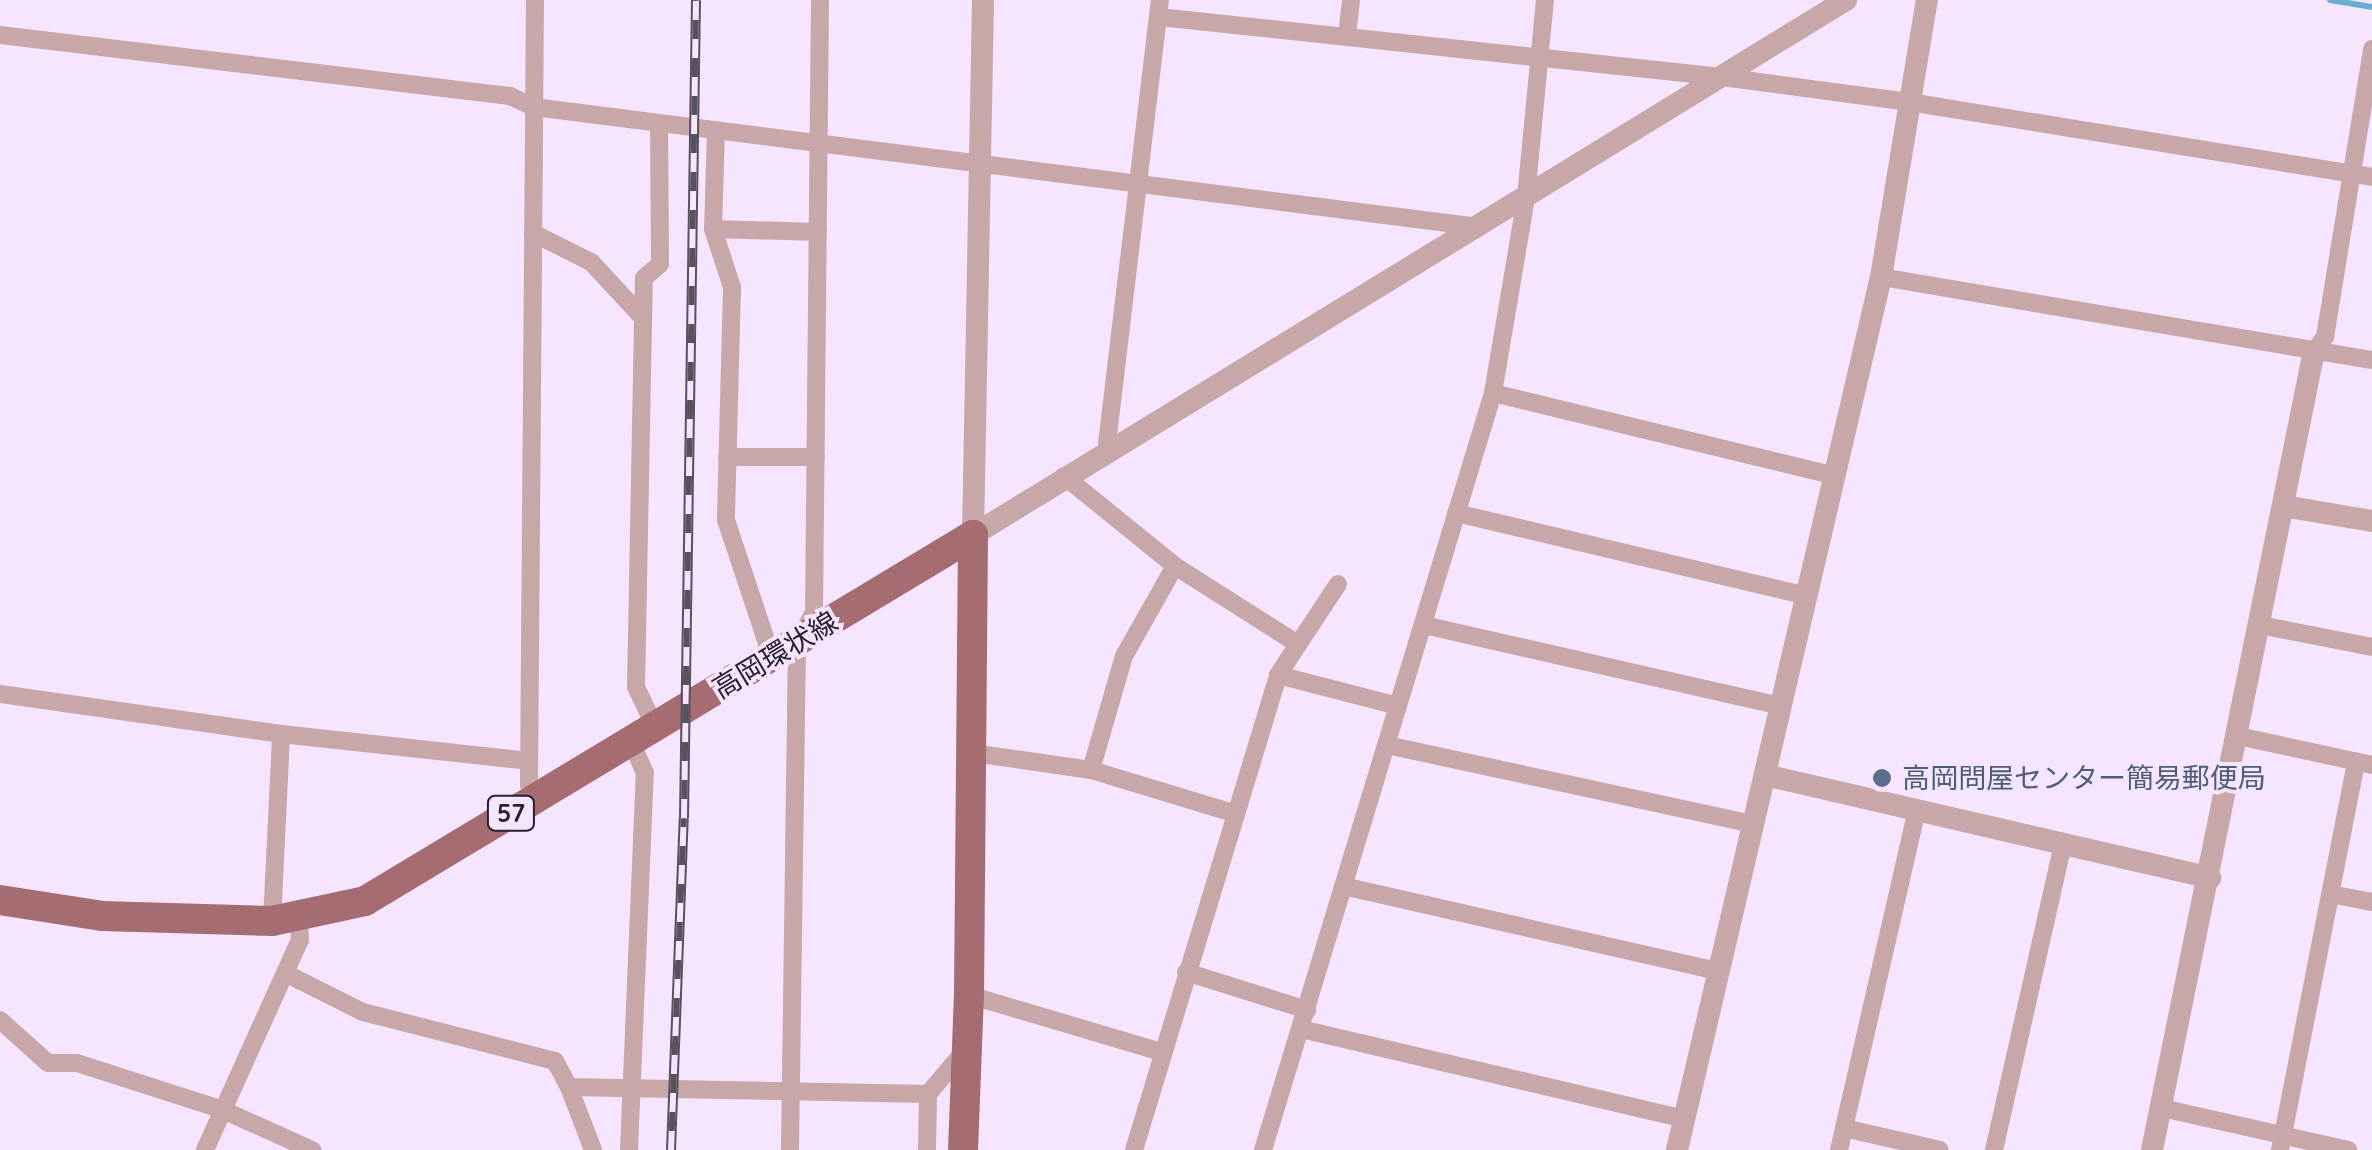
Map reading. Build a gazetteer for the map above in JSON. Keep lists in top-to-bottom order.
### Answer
{
  "streets": {
    "main road": ["高岡環状線", "57"]
  },
  "places": ["高岡問屋センター簡易郵便局"]
}
